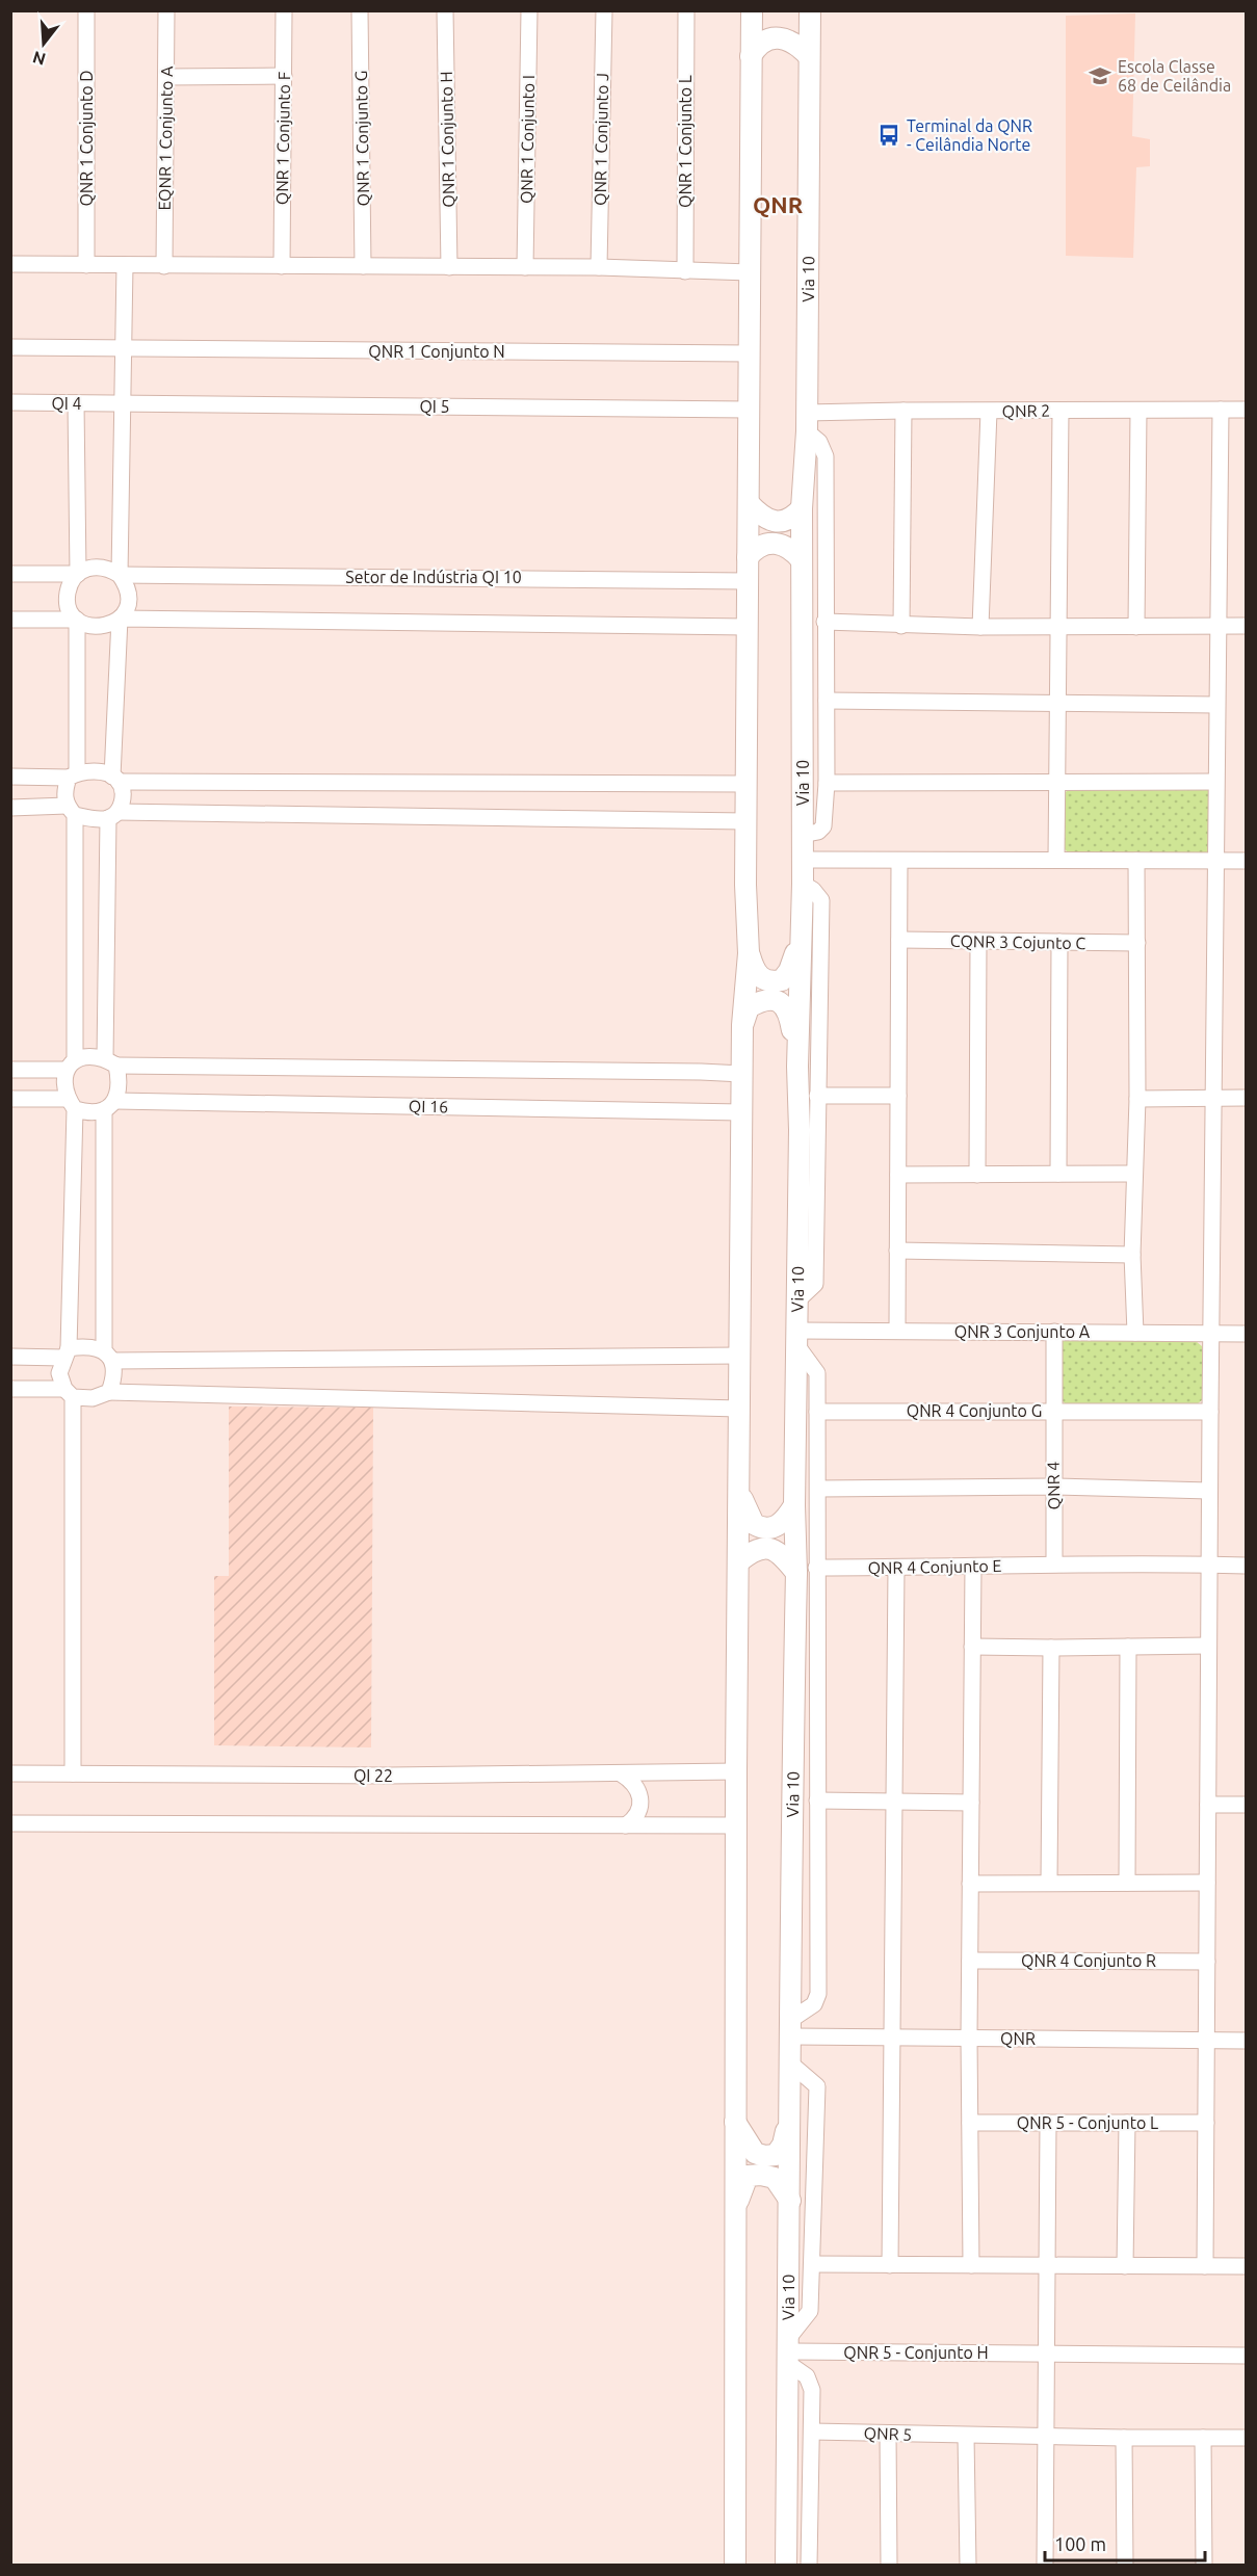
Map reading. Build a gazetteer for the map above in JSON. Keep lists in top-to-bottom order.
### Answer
{
  "streets": {
    "main road": ["Via 10"],
    "street": [
      "QNR 1 Conjunto D",
      "EQNR 1 Conjunto A",
      "QNR 1 Conjunto F",
      "QNR 1 Conjunto G",
      "QNR 1 Conjunto H",
      "QNR 1 Conjunto I",
      "QNR 1 Conjunto J",
      "QNR 1 Conjunto L",
      "QNR 1 Conjunto N",
      "QI 4",
      "QI 5",
      "QNR 2",
      "Setor de Indústria QI 10",
      "CQNR 3 Cojunto C",
      "QI 16",
      "QNR 3 Conjunto A",
      "QNR 4 Conjunto G",
      "QNR 4",
      "QNR 4 Conjunto E",
      "QI 22",
      "QNR 4 Conjunto R",
      "QNR",
      "QNR 5 - Conjunto L",
      "QNR 5 - Conjunto H",
      "QNR 5"
    ]
  },
  "crossings": [
    ["Via 10", "QNR 2"],
    ["Via 10", "QNR 3 Conjunto A"],
    ["Via 10", "QNR"],
    ["Via 10", "QNR 5 - Conjunto H"],
    ["QI 4", "QI 5"],
    ["QNR 3 Conjunto A", "QNR 4 Conjunto G"],
    ["QNR 4 Conjunto G", "QNR 4"],
    ["QNR 4", "QNR 4 Conjunto E"]
  ],
  "districts": ["QNR"],
  "places": {
    "school or university": ["Escola Classe 68 de Ceilândia"],
    "bus stop": ["Terminal da QNR - Ceilândia Norte"]
  },
  "scale_bar": "100 m",
  "north": "bottom"
}
